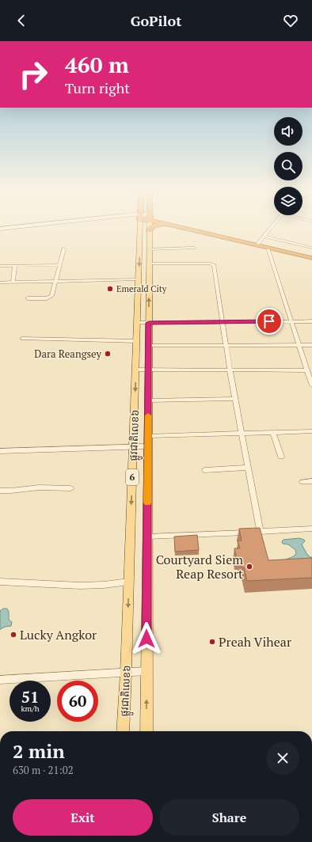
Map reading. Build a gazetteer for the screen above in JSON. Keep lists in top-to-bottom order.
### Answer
{
  "streets": {
    "main road": ["ផ្លូវជាតិលេខ៦", "6"]
  },
  "places": [
    "Emerald City",
    "Dara Reangsey",
    "Courtyard Siem Reap Resort",
    "Lucky Angkor",
    "Preah Vihear"
  ],
  "page": {
    "header": "GoPilot",
    "turn": ["460 m", "Turn right"],
    "speed": "51 km/h",
    "limit": "60",
    "heading": ["2 min", "630 m · 21:02"],
    "buttons": ["Exit", "Share"]
  }
}
